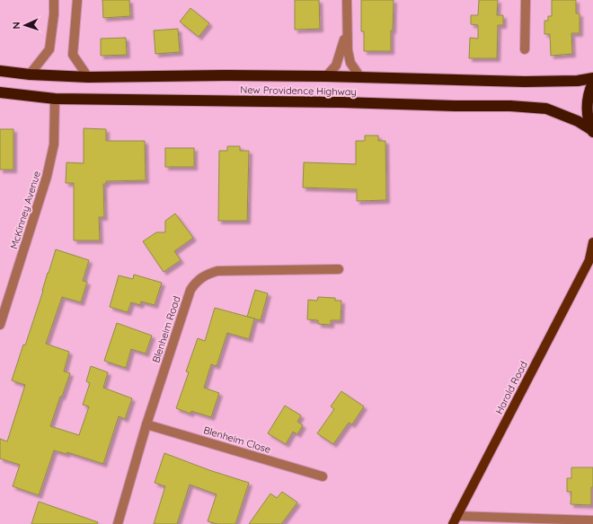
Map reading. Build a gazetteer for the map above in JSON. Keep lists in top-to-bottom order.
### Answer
{
  "streets": {
    "highway": ["New Providence Highway"],
    "main road": ["Harold Road"],
    "street": ["McKinney Avenue", "Blenheim Road", "Blenheim Close"]
  },
  "crossings": [
    ["New Providence Highway", "McKinney Avenue"],
    ["Blenheim Road", "Blenheim Close"]
  ],
  "north": "left"
}
